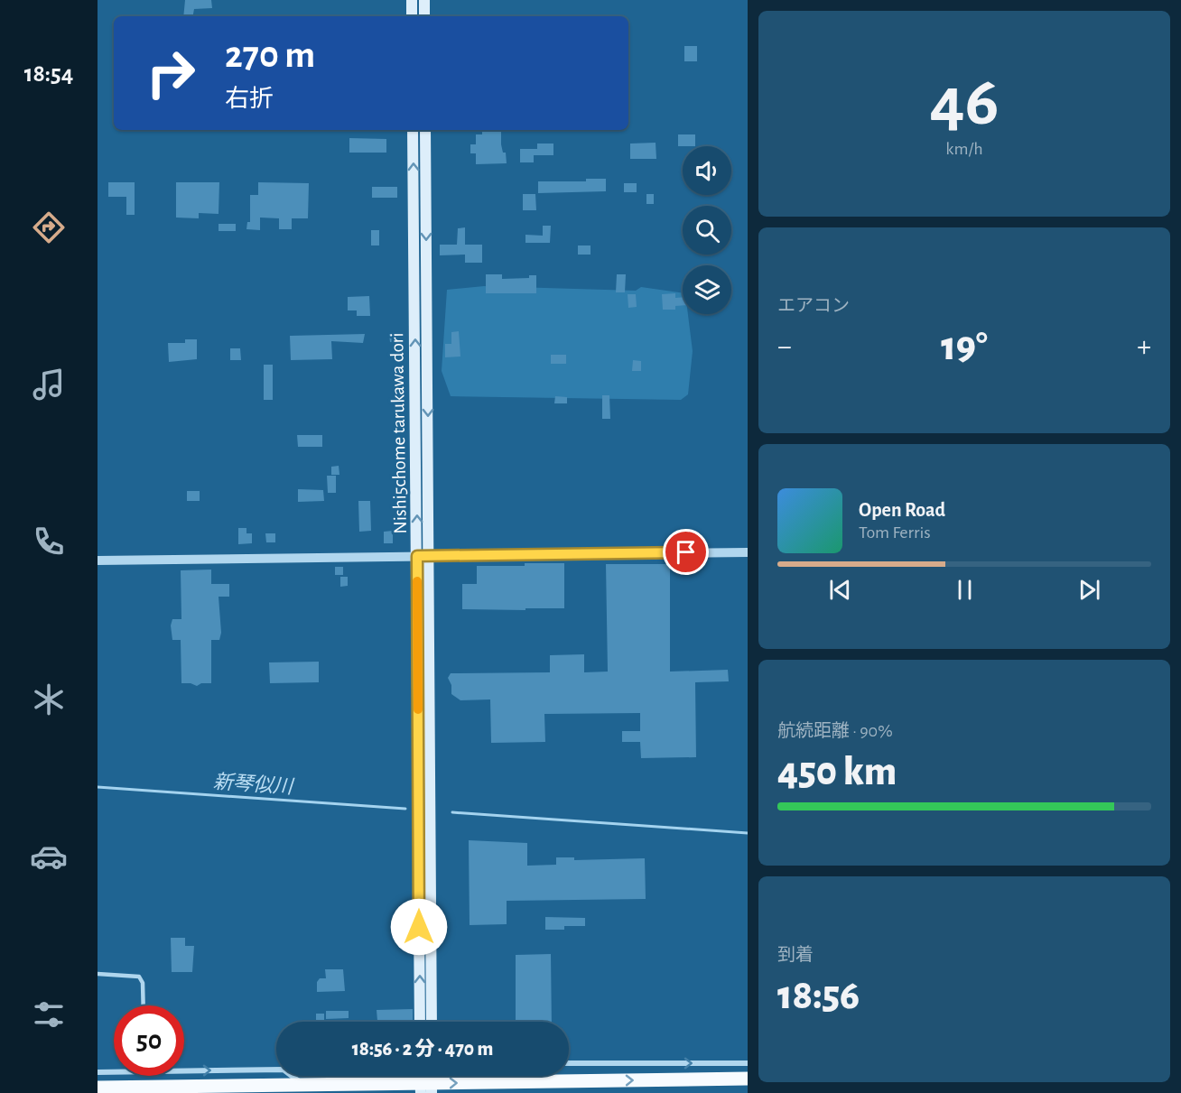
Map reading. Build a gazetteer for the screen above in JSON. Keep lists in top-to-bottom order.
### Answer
{
  "streets": {
    "main road": ["Nishi5chome tarukawa dori"]
  },
  "water": ["新琴似川"],
  "page": {
    "tabs": "18:54",
    "tile": [
      ["46", "km/h"],
      "エアコン",
      ["航続距離 · 90%", "450 km"],
      ["到着", "18:56"]
    ],
    "turn": ["270 m", "右折"],
    "heat": ["−", "19°", "+"],
    "song": ["Open Road", "Tom Ferris"],
    "limit": "50",
    "trip": "18:56 · 2 分 · 470 m"
  }
}
